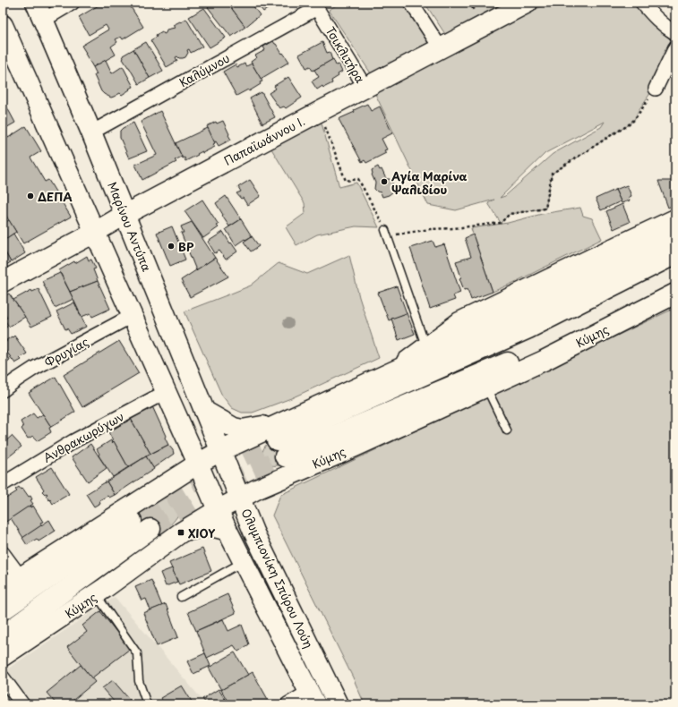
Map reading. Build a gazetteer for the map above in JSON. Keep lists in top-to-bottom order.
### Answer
{
  "streets": {
    "main road": [
      "Παπαϊωάννου Ι.",
      "Μαρίνου Αντύπα",
      "Κύμης",
      "Ολυμπιονίκη Σπύρου Λούη"
    ],
    "street": [
      "Τσικλιτήρα",
      "Καλύμνου",
      "Φρυγίας",
      "Ανθρακωρύχων"
    ]
  },
  "crossings": [
    ["Τσικλιτήρα", "Καλύμνου"],
    ["Τσικλιτήρα", "Παπαϊωάννου Ι."],
    ["Καλύμνου", "Μαρίνου Αντύπα"],
    ["Παπαϊωάννου Ι.", "Μαρίνου Αντύπα"],
    ["Μαρίνου Αντύπα", "Κύμης"],
    ["Μαρίνου Αντύπα", "Ολυμπιονίκη Σπύρου Λούη"],
    ["Κύμης", "Ολυμπιονίκη Σπύρου Λούη"]
  ],
  "places": {
    "other": ["Αγία Μαρίνα Ψαλιδίου", "ΔΕΠΑ", "BP"],
    "transit": ["ΧΙΟΥ"]
  }
}
